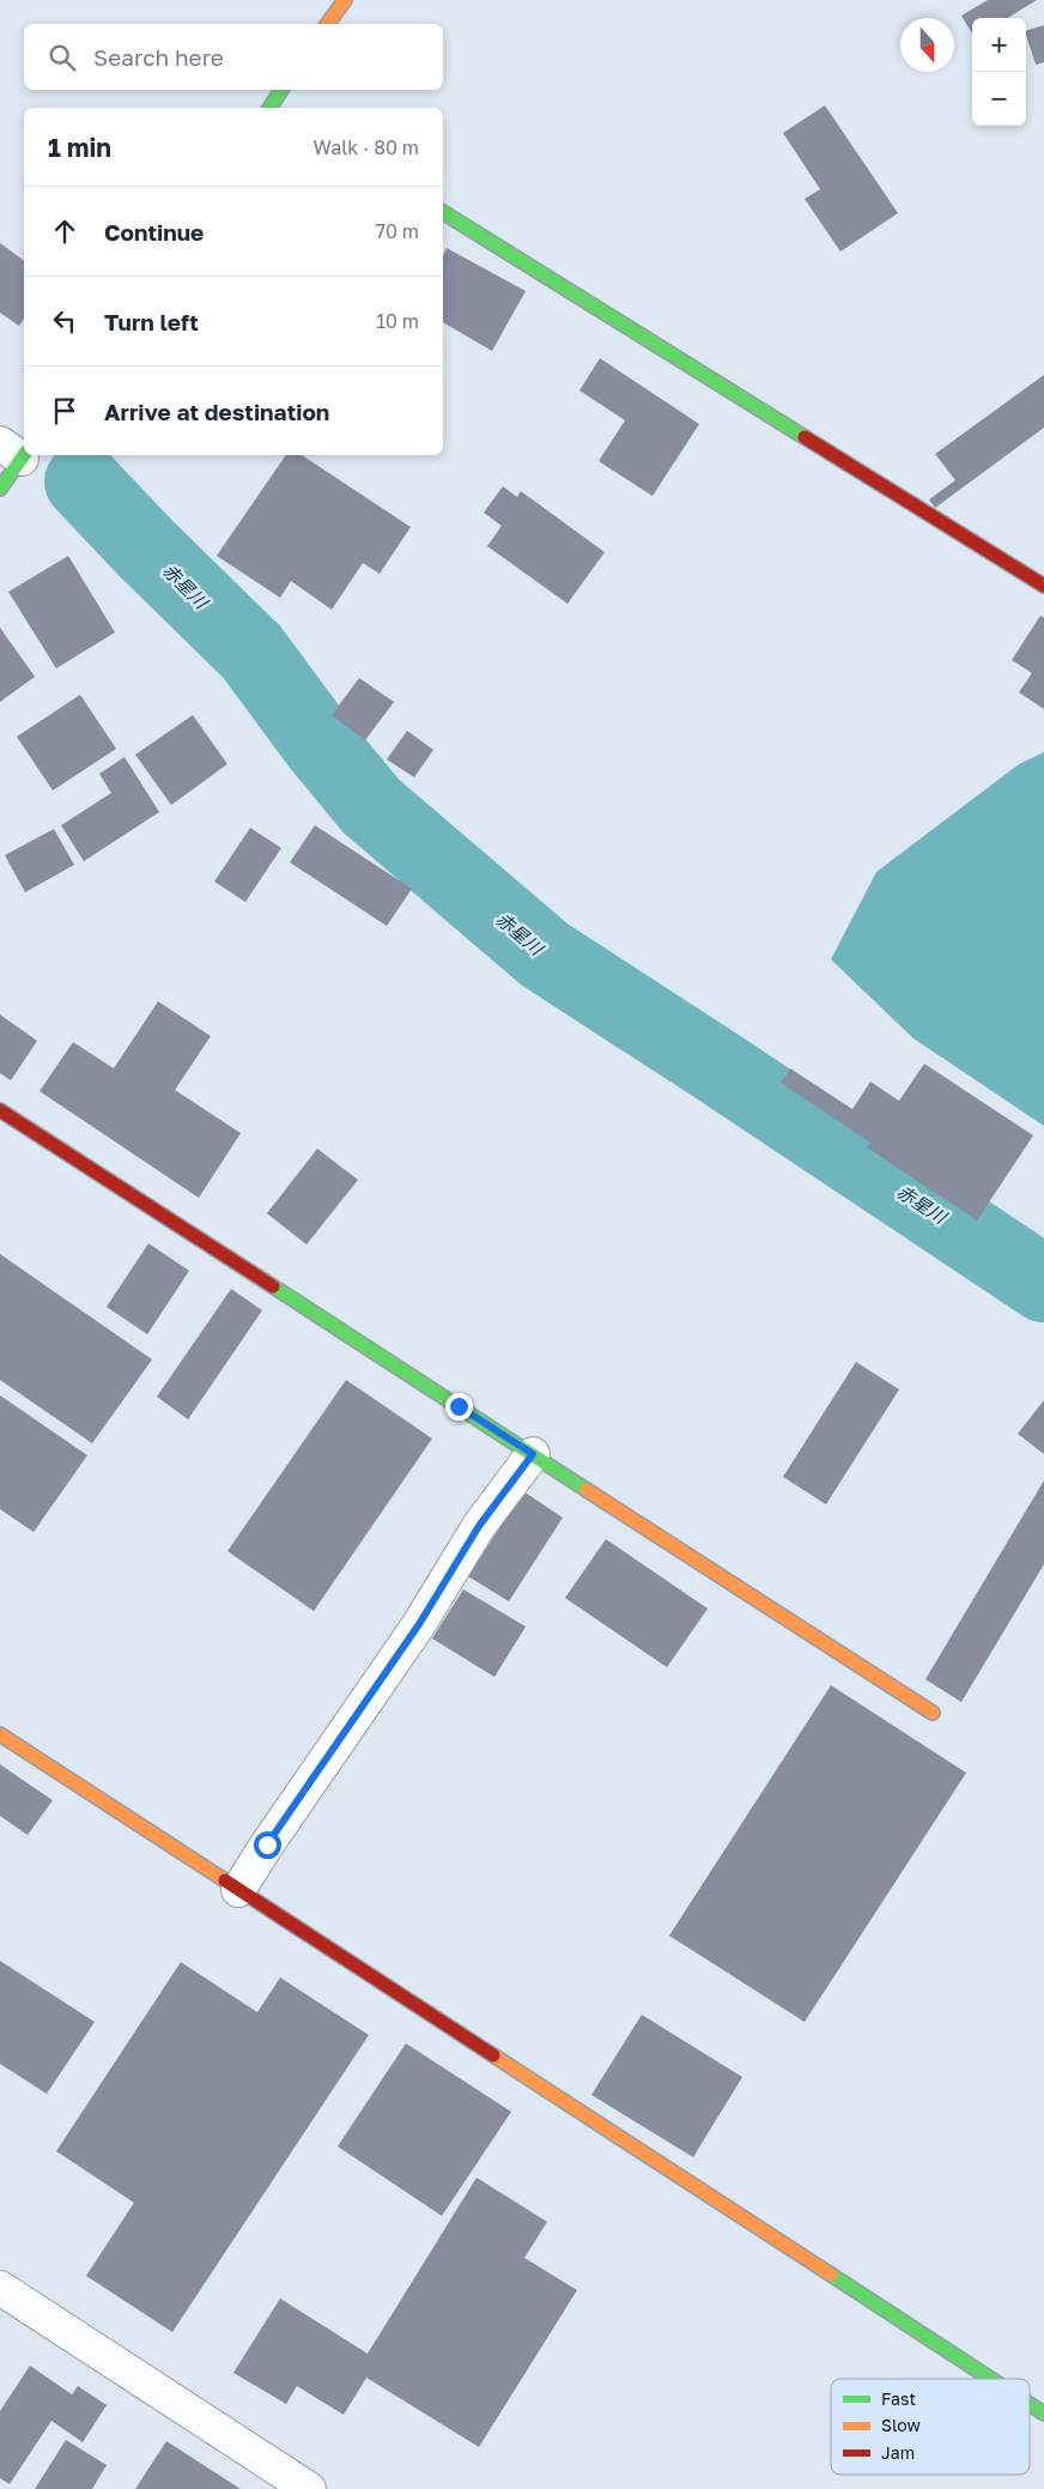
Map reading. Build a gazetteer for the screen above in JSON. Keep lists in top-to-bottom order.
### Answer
{
  "water": ["赤星川"],
  "legend": ["Fast", "Slow", "Jam"],
  "north": "bottom",
  "page": {
    "map_buttons": ["+", "−"],
    "search": "Search here",
    "heading": ["1 min", "Walk · 80 m"],
    "list": [
      ["Continue", "70 m"],
      ["Turn left", "10 m"],
      "Arrive at destination"
    ]
  }
}
